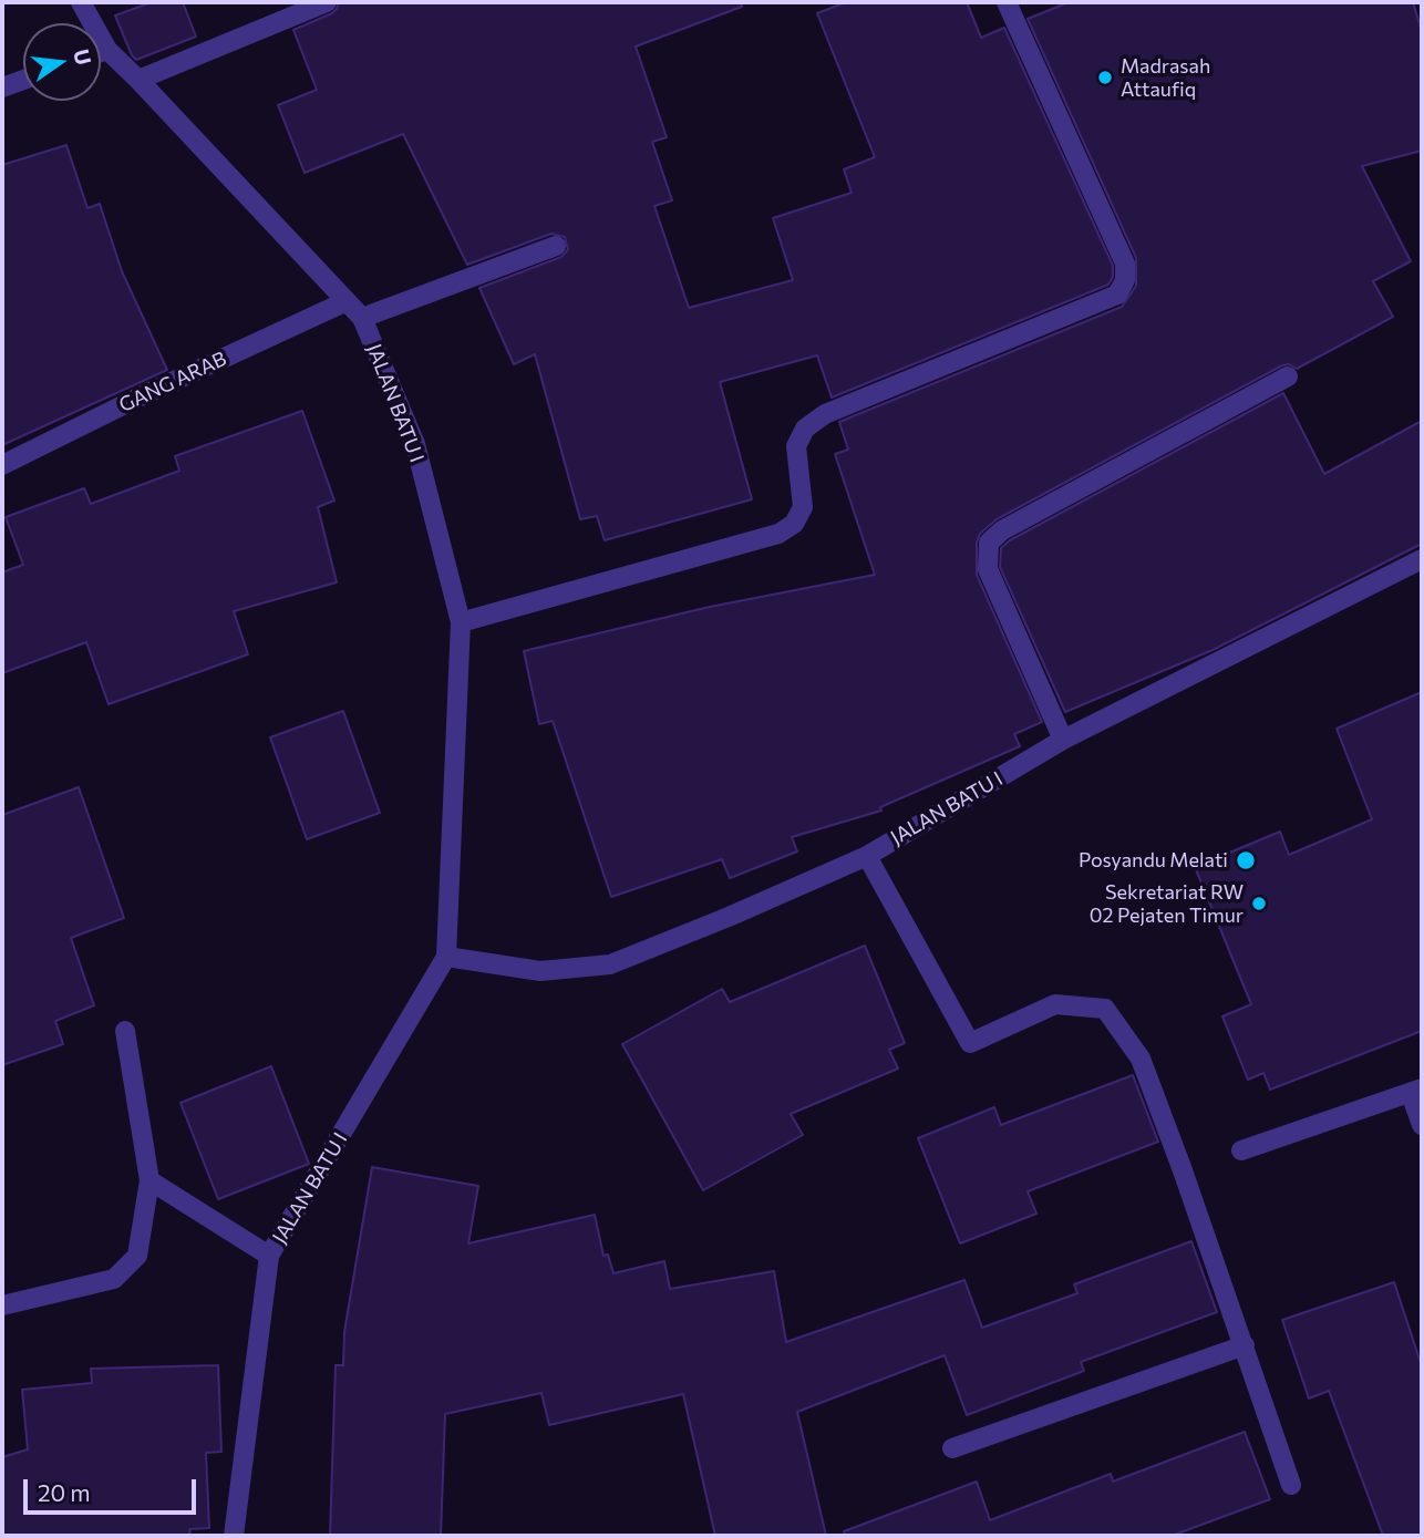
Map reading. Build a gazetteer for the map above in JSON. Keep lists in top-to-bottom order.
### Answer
{
  "streets": {
    "street": ["GANG ARAB", "JALAN BATU I"]
  },
  "crossings": [
    ["GANG ARAB", "JALAN BATU I"]
  ],
  "places": ["Madrasah Attaufiq", "Posyandu Melati", "Sekretariat RW 02 Pejaten Timur"],
  "scale_bar": "20 m",
  "north": "right"
}
